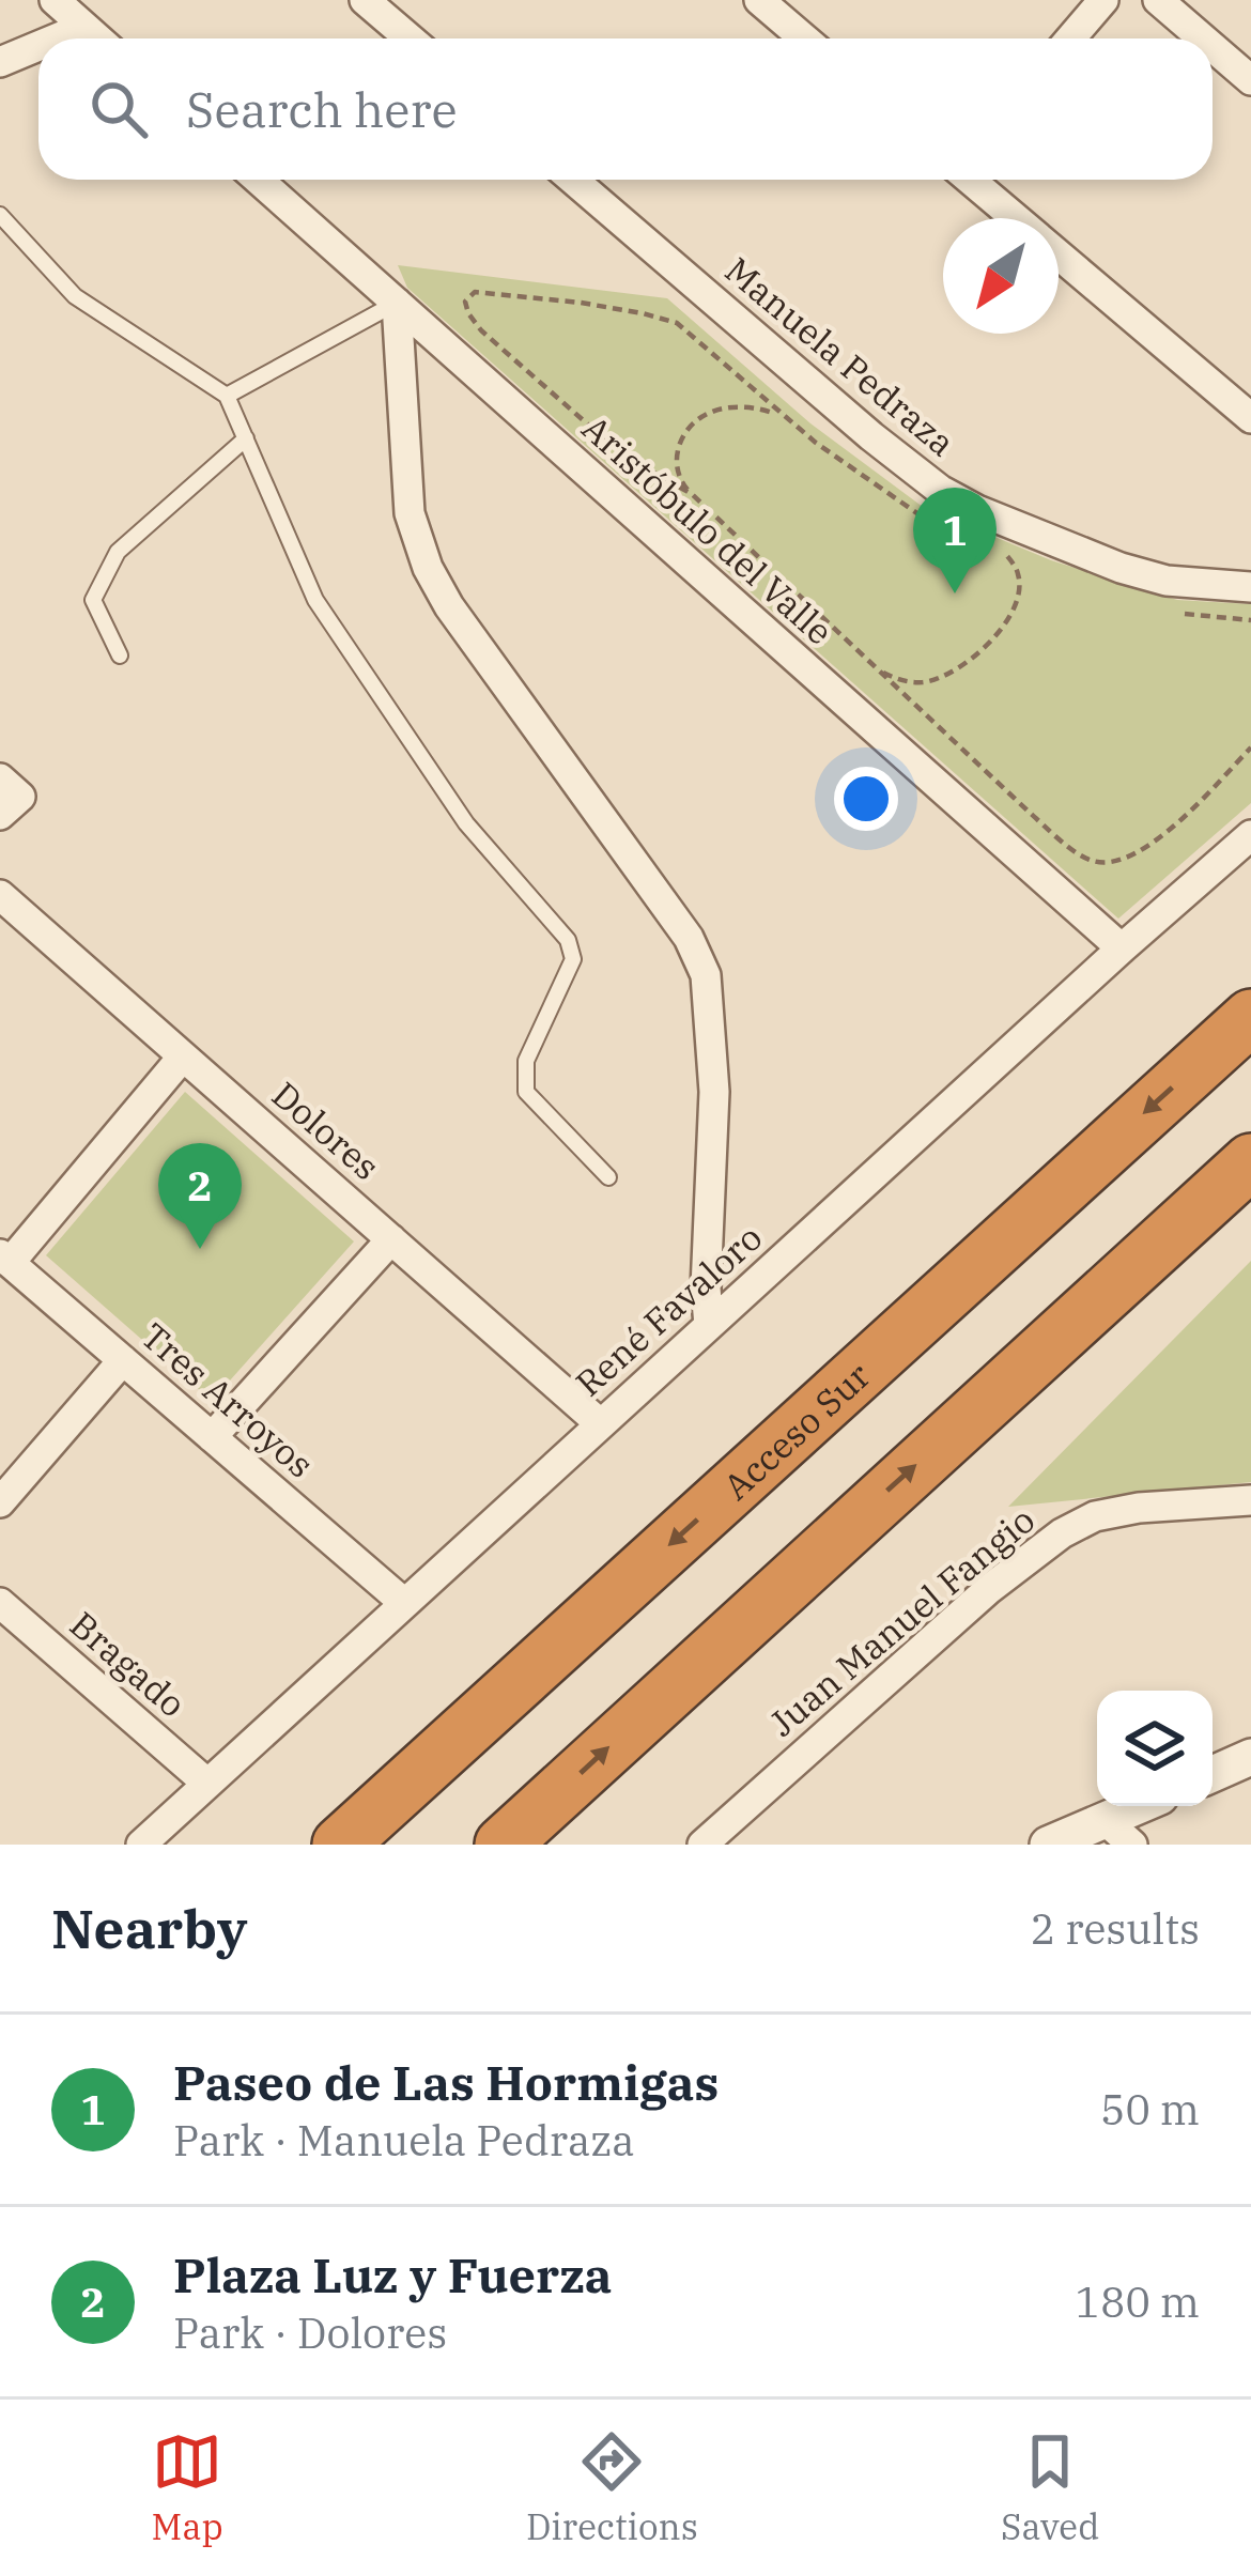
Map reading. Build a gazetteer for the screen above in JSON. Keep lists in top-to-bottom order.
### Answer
{
  "streets": {
    "highway": ["Acceso Sur"],
    "street": [
      "Manuela Pedraza",
      "Aristóbulo del Valle",
      "Dolores",
      "René Favaloro",
      "Tres Arroyos",
      "Juan Manuel Fangio",
      "Bragado"
    ]
  },
  "crossings": [
    ["Aristóbulo del Valle", "René Favaloro"],
    ["Dolores", "René Favaloro"],
    ["René Favaloro", "Tres Arroyos"],
    ["René Favaloro", "Bragado"]
  ],
  "north": "bottom left",
  "page": {
    "search": "Search here",
    "pins": ["1", "2"],
    "heading": ["Nearby", "2 results"],
    "list": [
      {
        "mark": "1",
        "name": "Paseo de Las Hormigas",
        "note": "Park · Manuela Pedraza",
        "value": "50 m"
      },
      {
        "mark": "2",
        "name": "Plaza Luz y Fuerza",
        "note": "Park · Dolores",
        "value": "180 m"
      }
    ],
    "nav": ["Map", "Directions", "Saved"]
  }
}
